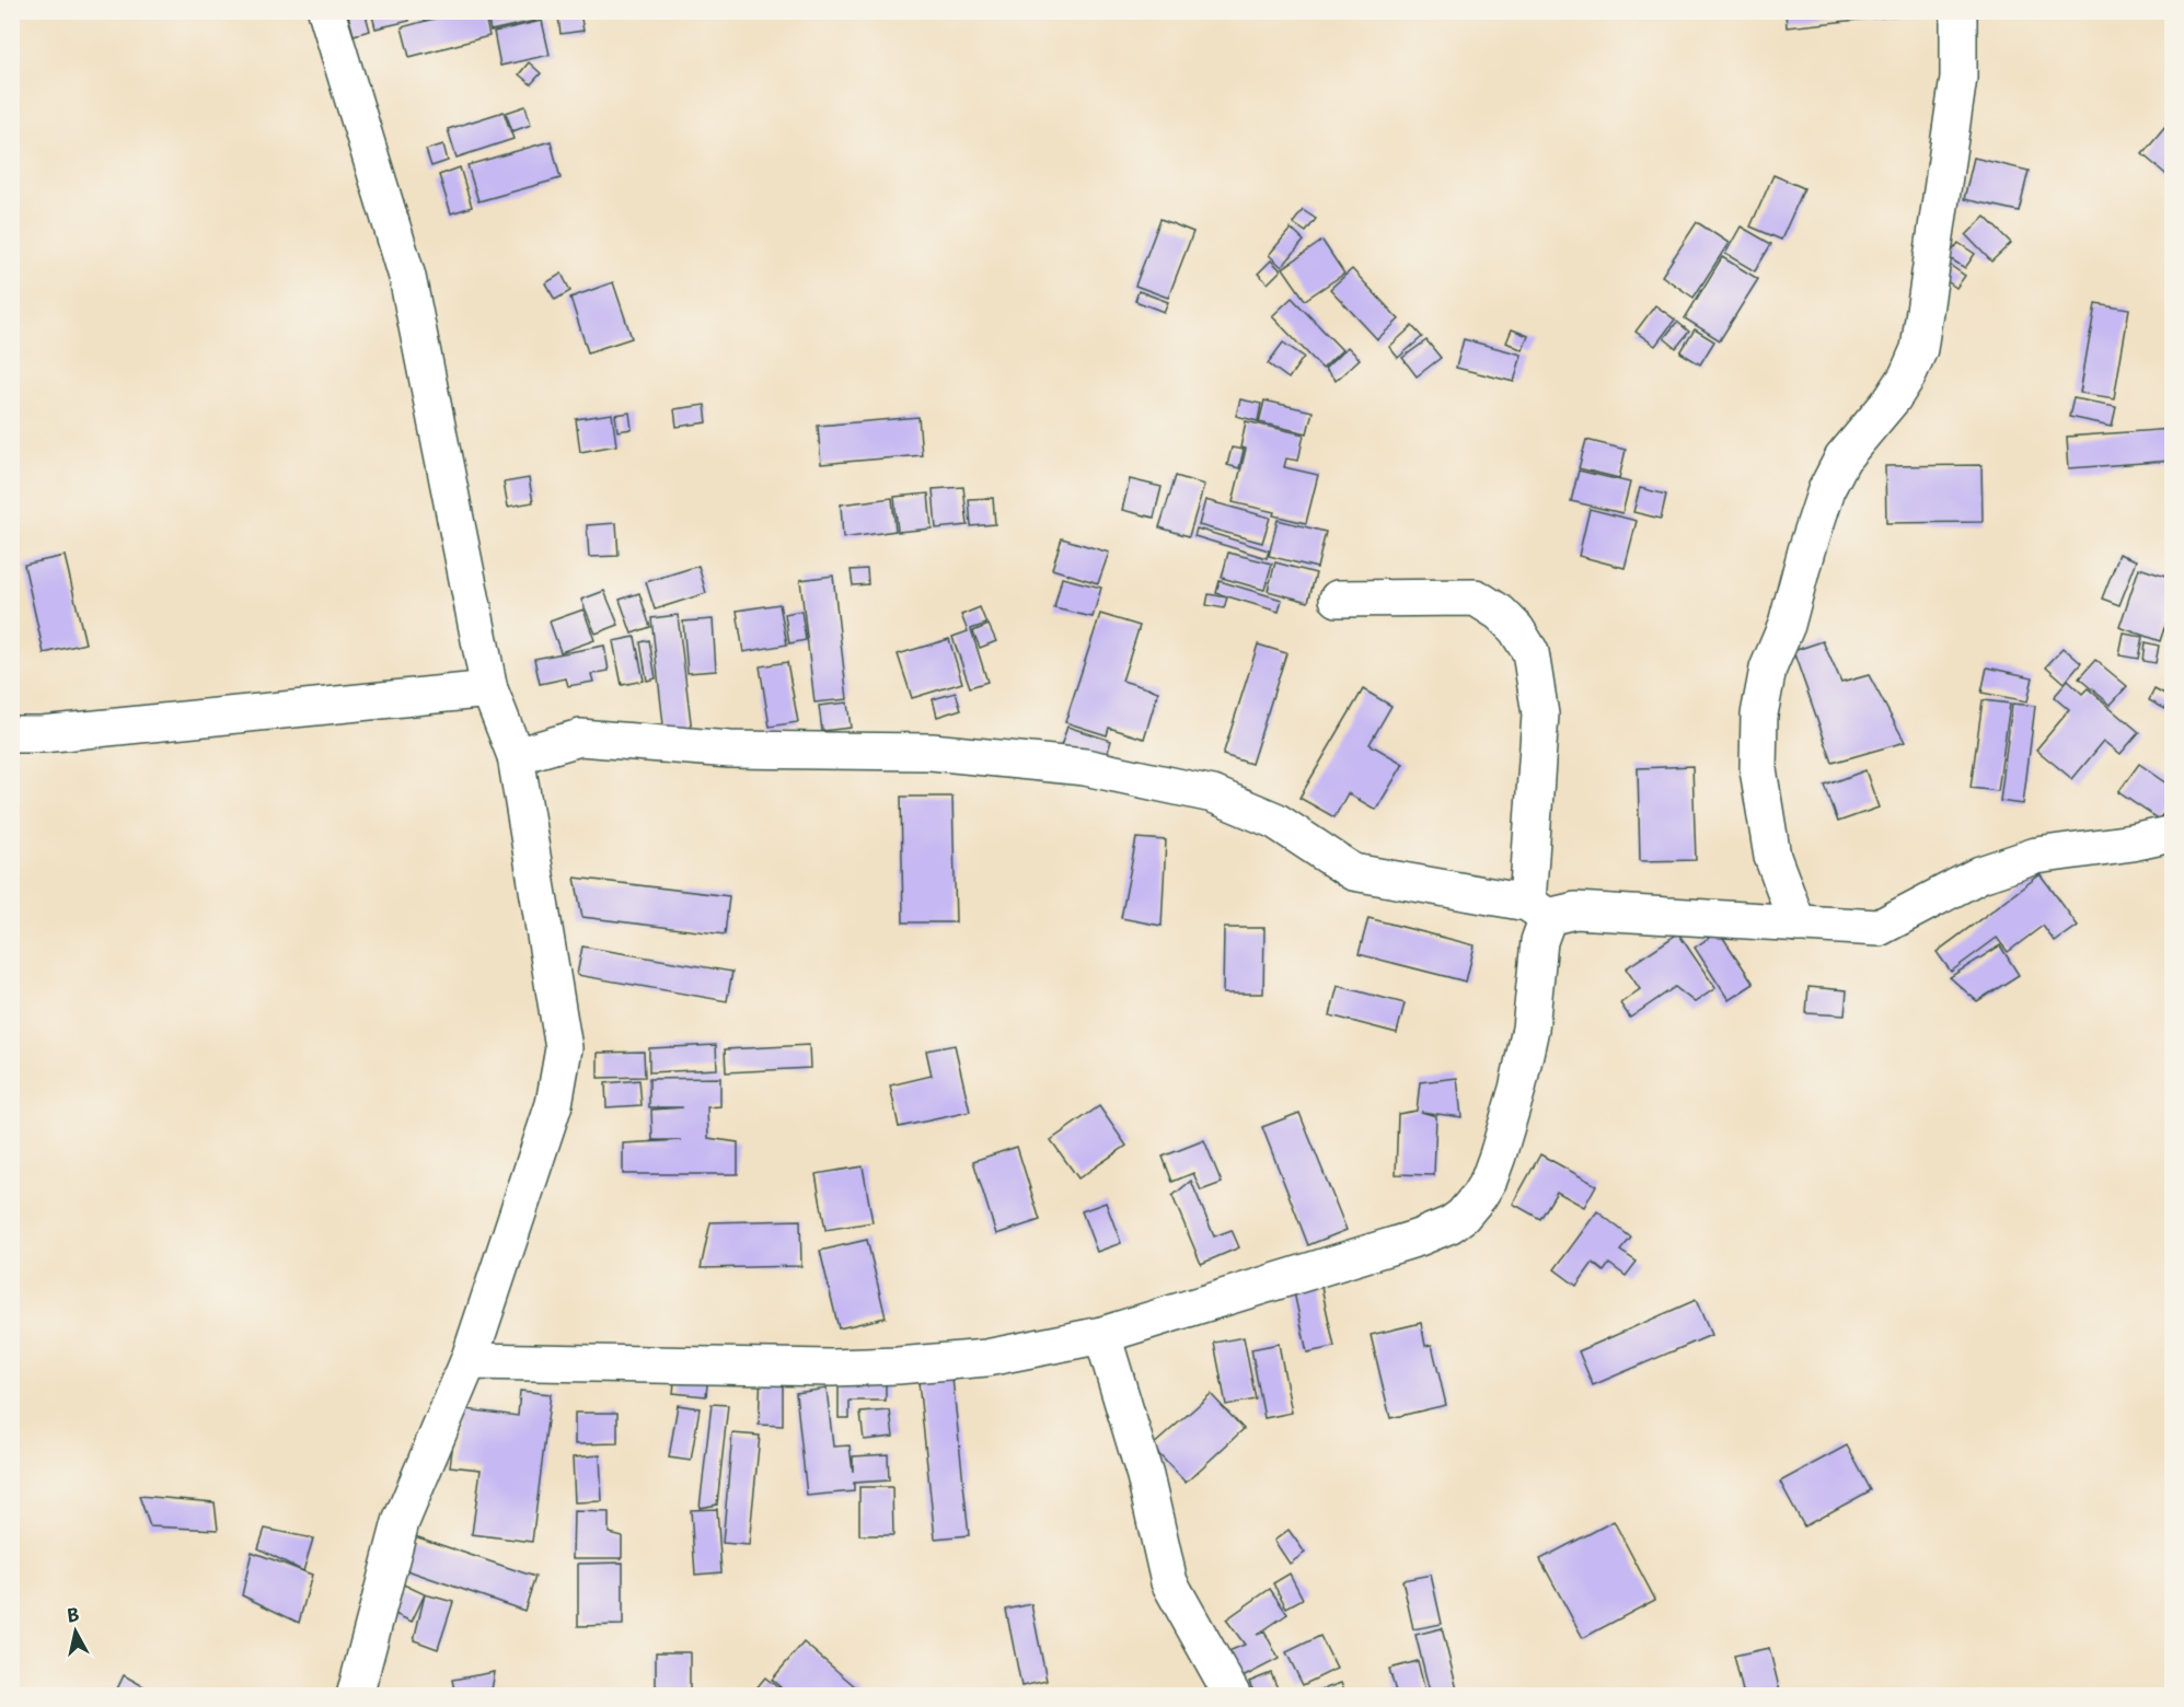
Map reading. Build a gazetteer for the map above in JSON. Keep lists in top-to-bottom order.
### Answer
{
  "north": "top"
}
